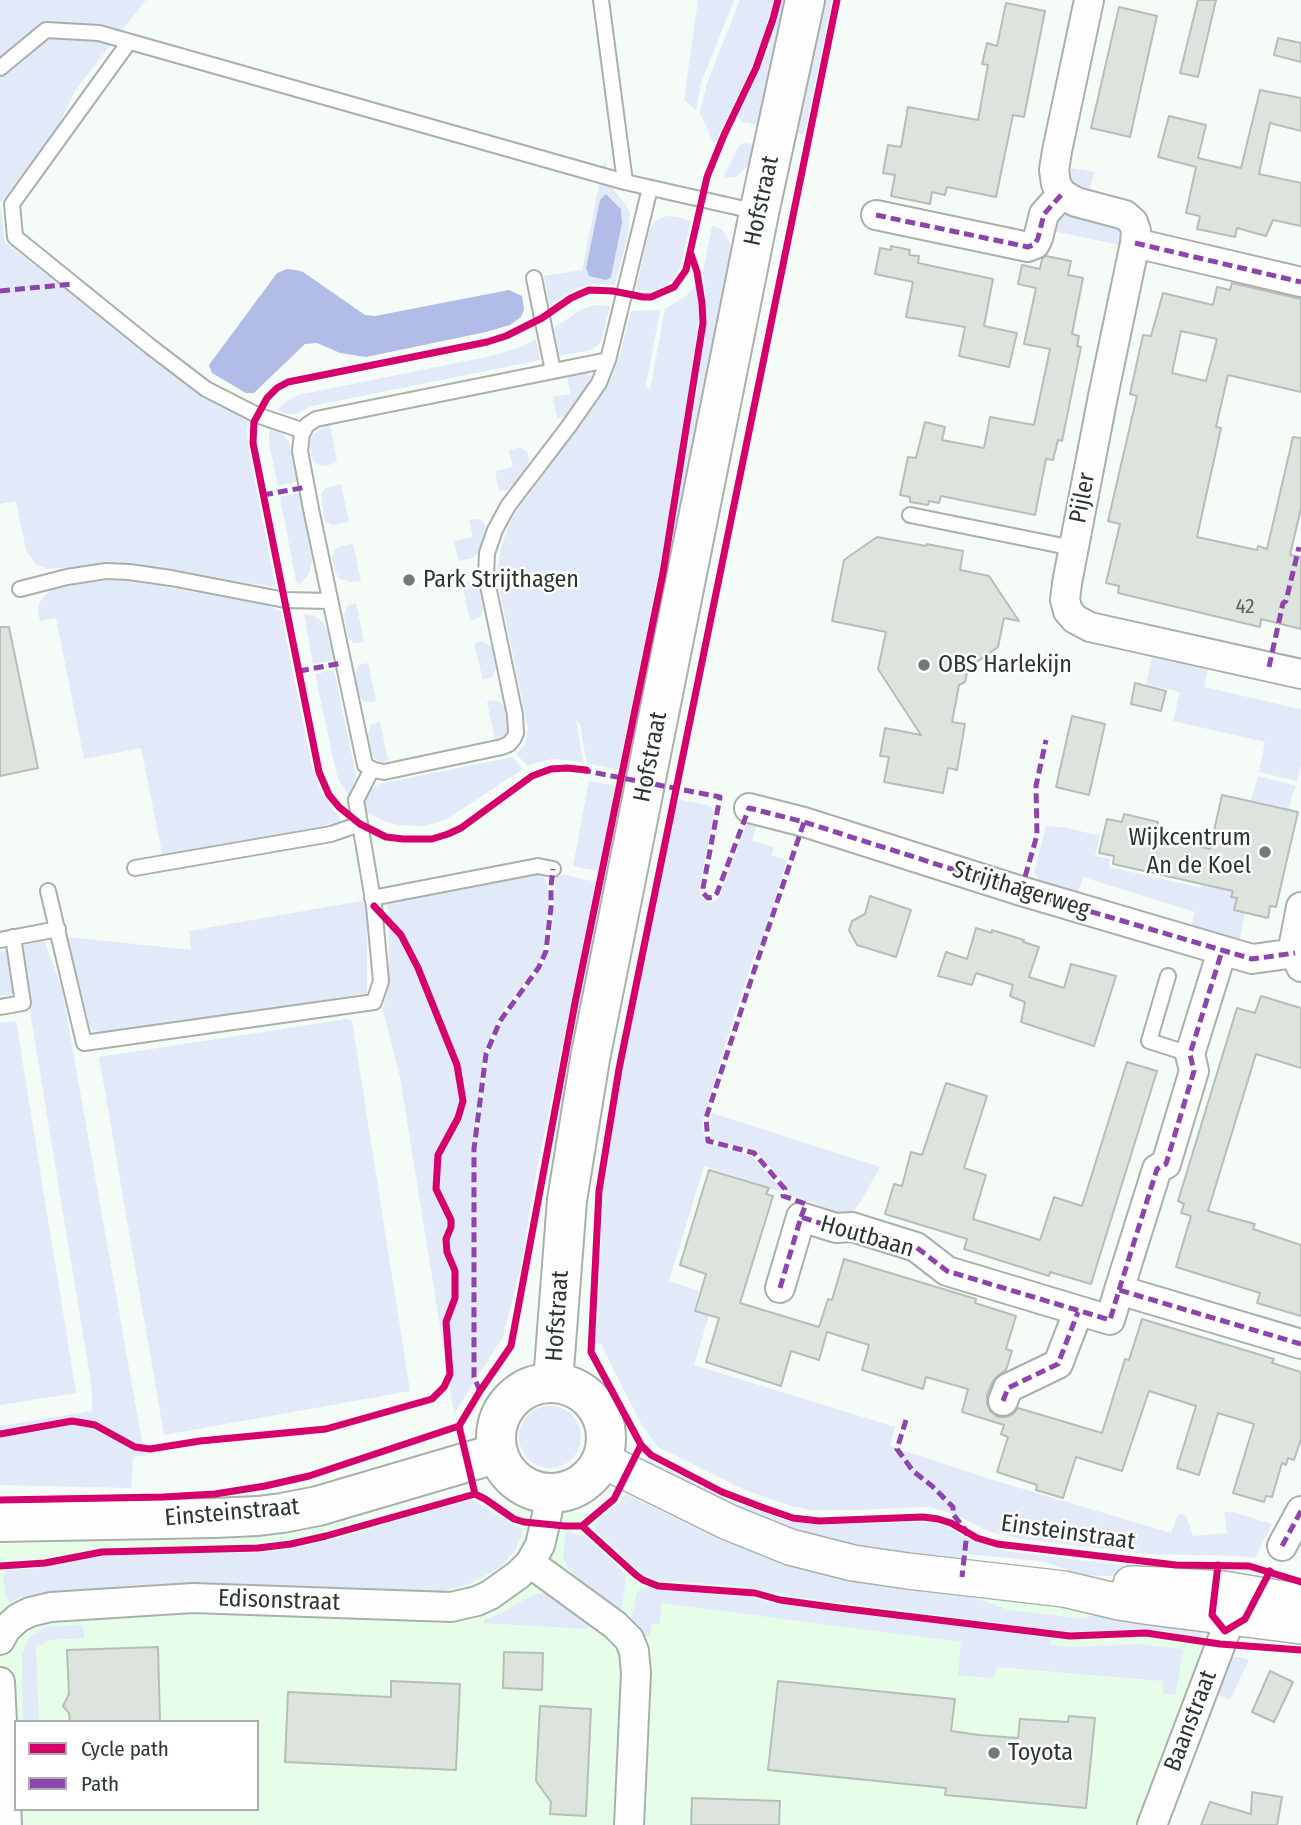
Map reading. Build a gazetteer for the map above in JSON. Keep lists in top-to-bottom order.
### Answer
{
  "streets": {
    "main road": ["Hofstraat", "Einsteinstraat"],
    "street": [
      "Pijler",
      "Strijthagerweg",
      "Houtbaan",
      "Edisonstraat",
      "Baanstraat"
    ]
  },
  "crossings": [
    ["Hofstraat", "Einsteinstraat"],
    ["Hofstraat", "Edisonstraat"],
    ["Strijthagerweg", "Houtbaan"],
    ["Einsteinstraat", "Edisonstraat"],
    ["Einsteinstraat", "Baanstraat"]
  ],
  "places": [
    "Park Strijthagen",
    "OBS Harlekijn",
    "Wijkcentrum An de Koel",
    "Toyota"
  ],
  "house_numbers": ["42"],
  "legend": ["Cycle path", "Path"]
}
